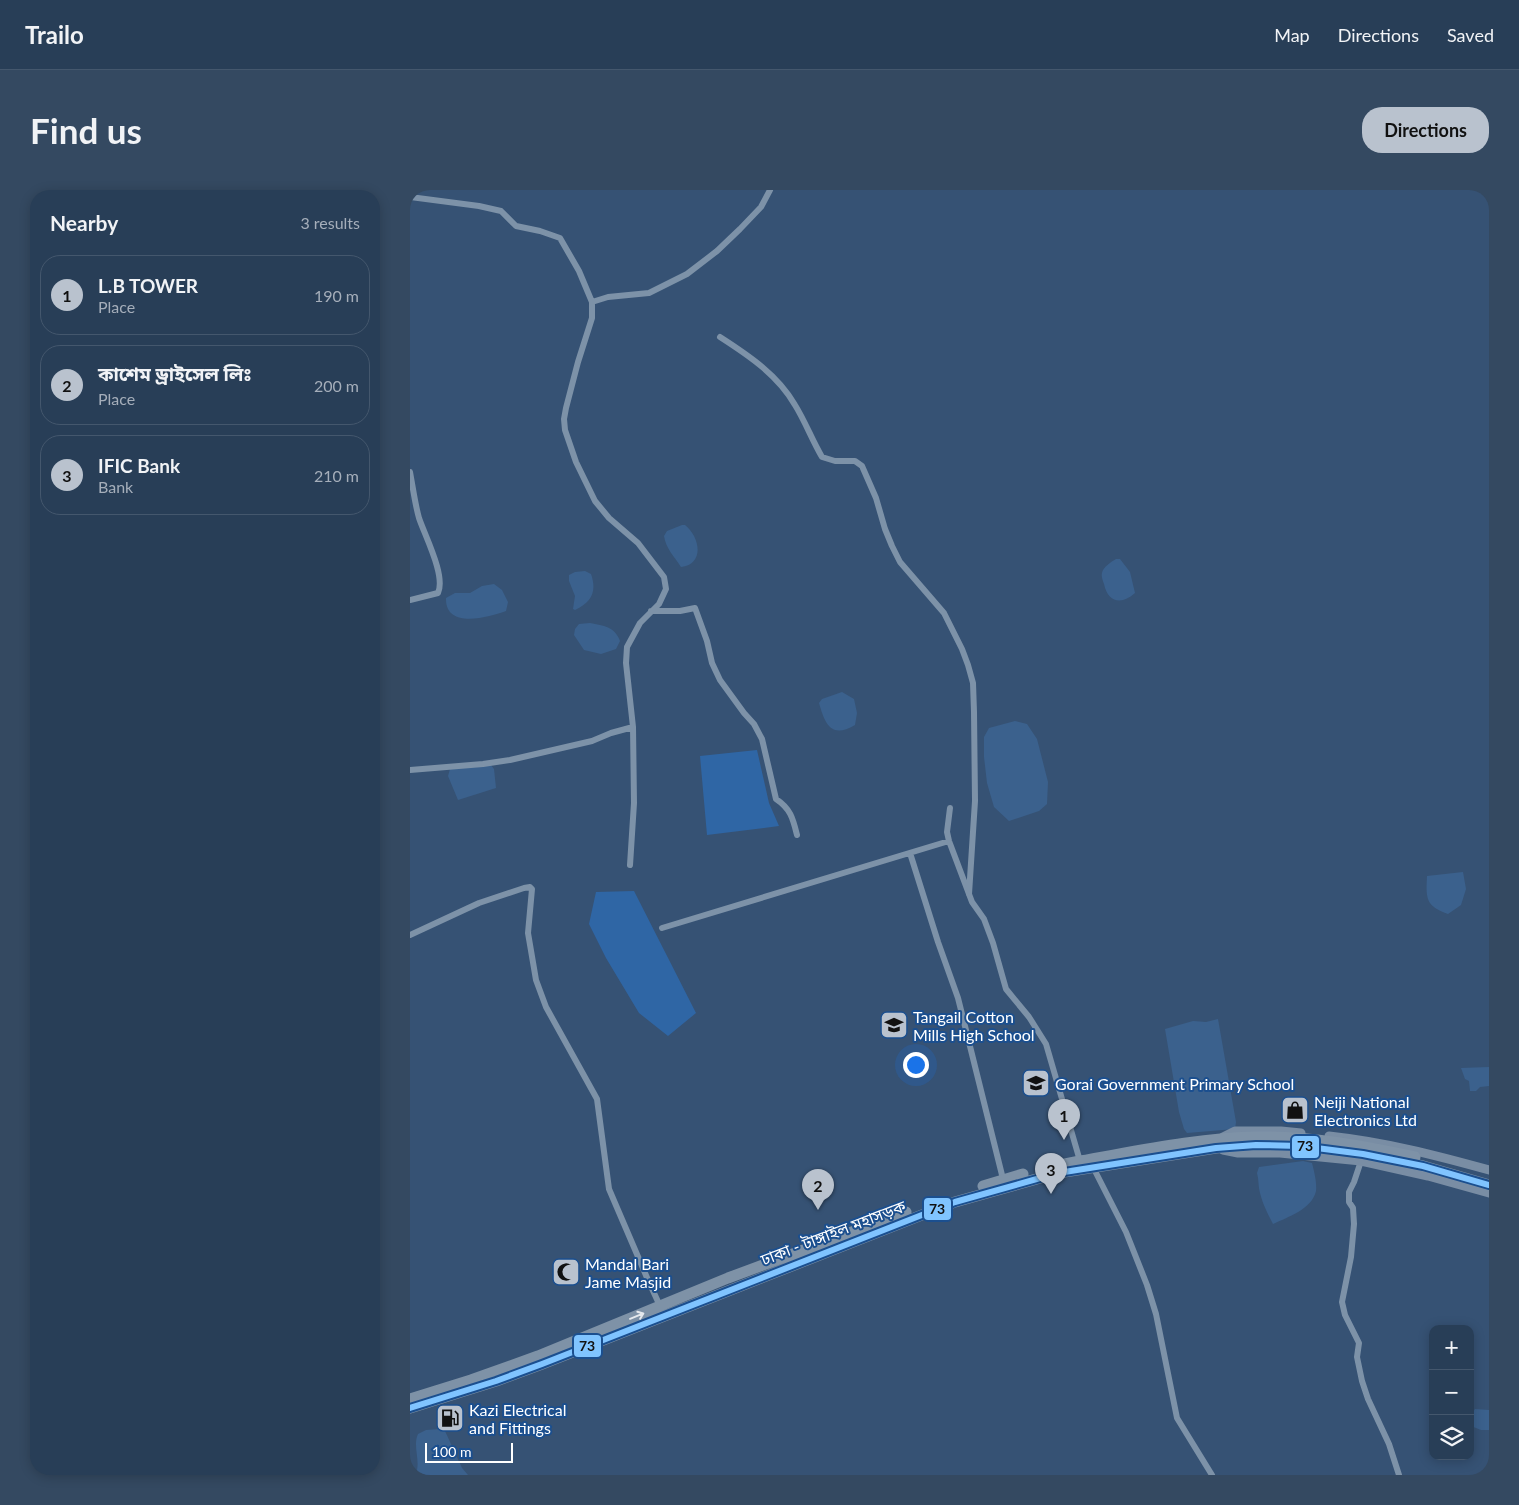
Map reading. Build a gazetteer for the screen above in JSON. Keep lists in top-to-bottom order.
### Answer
{
  "streets": {
    "highway": ["ঢাকা - টাঙ্গাইল মহাসড়ক"]
  },
  "places": {
    "school or university": ["Tangail Cotton Mills High School", "Gorai Government Primary School"],
    "shop": ["Neiji National Electronics Ltd"],
    "mosque": ["Mandal Bari Jame Masjid"],
    "fuel station": ["Kazi Electrical and Fittings"]
  },
  "lines": ["transit line 73"],
  "scale_bar": "100 m",
  "page": {
    "header": "Trailo",
    "nav": ["Map", "Directions", "Saved"],
    "buttons": "Directions",
    "title": "Find us",
    "heading": ["Nearby", "3 results"],
    "list": [
      {
        "mark": "1",
        "name": "L.B TOWER",
        "note": "Place",
        "value": "190 m"
      },
      {
        "mark": "2",
        "name": "কাশেম ড্রাইসেল লিঃ",
        "note": "Place",
        "value": "200 m"
      },
      {
        "mark": "3",
        "name": "IFIC Bank",
        "note": "Bank",
        "value": "210 m"
      }
    ],
    "pins": ["1", "3", "2"],
    "map_buttons": ["+", "−"],
    "scale": "100 m"
  }
}
